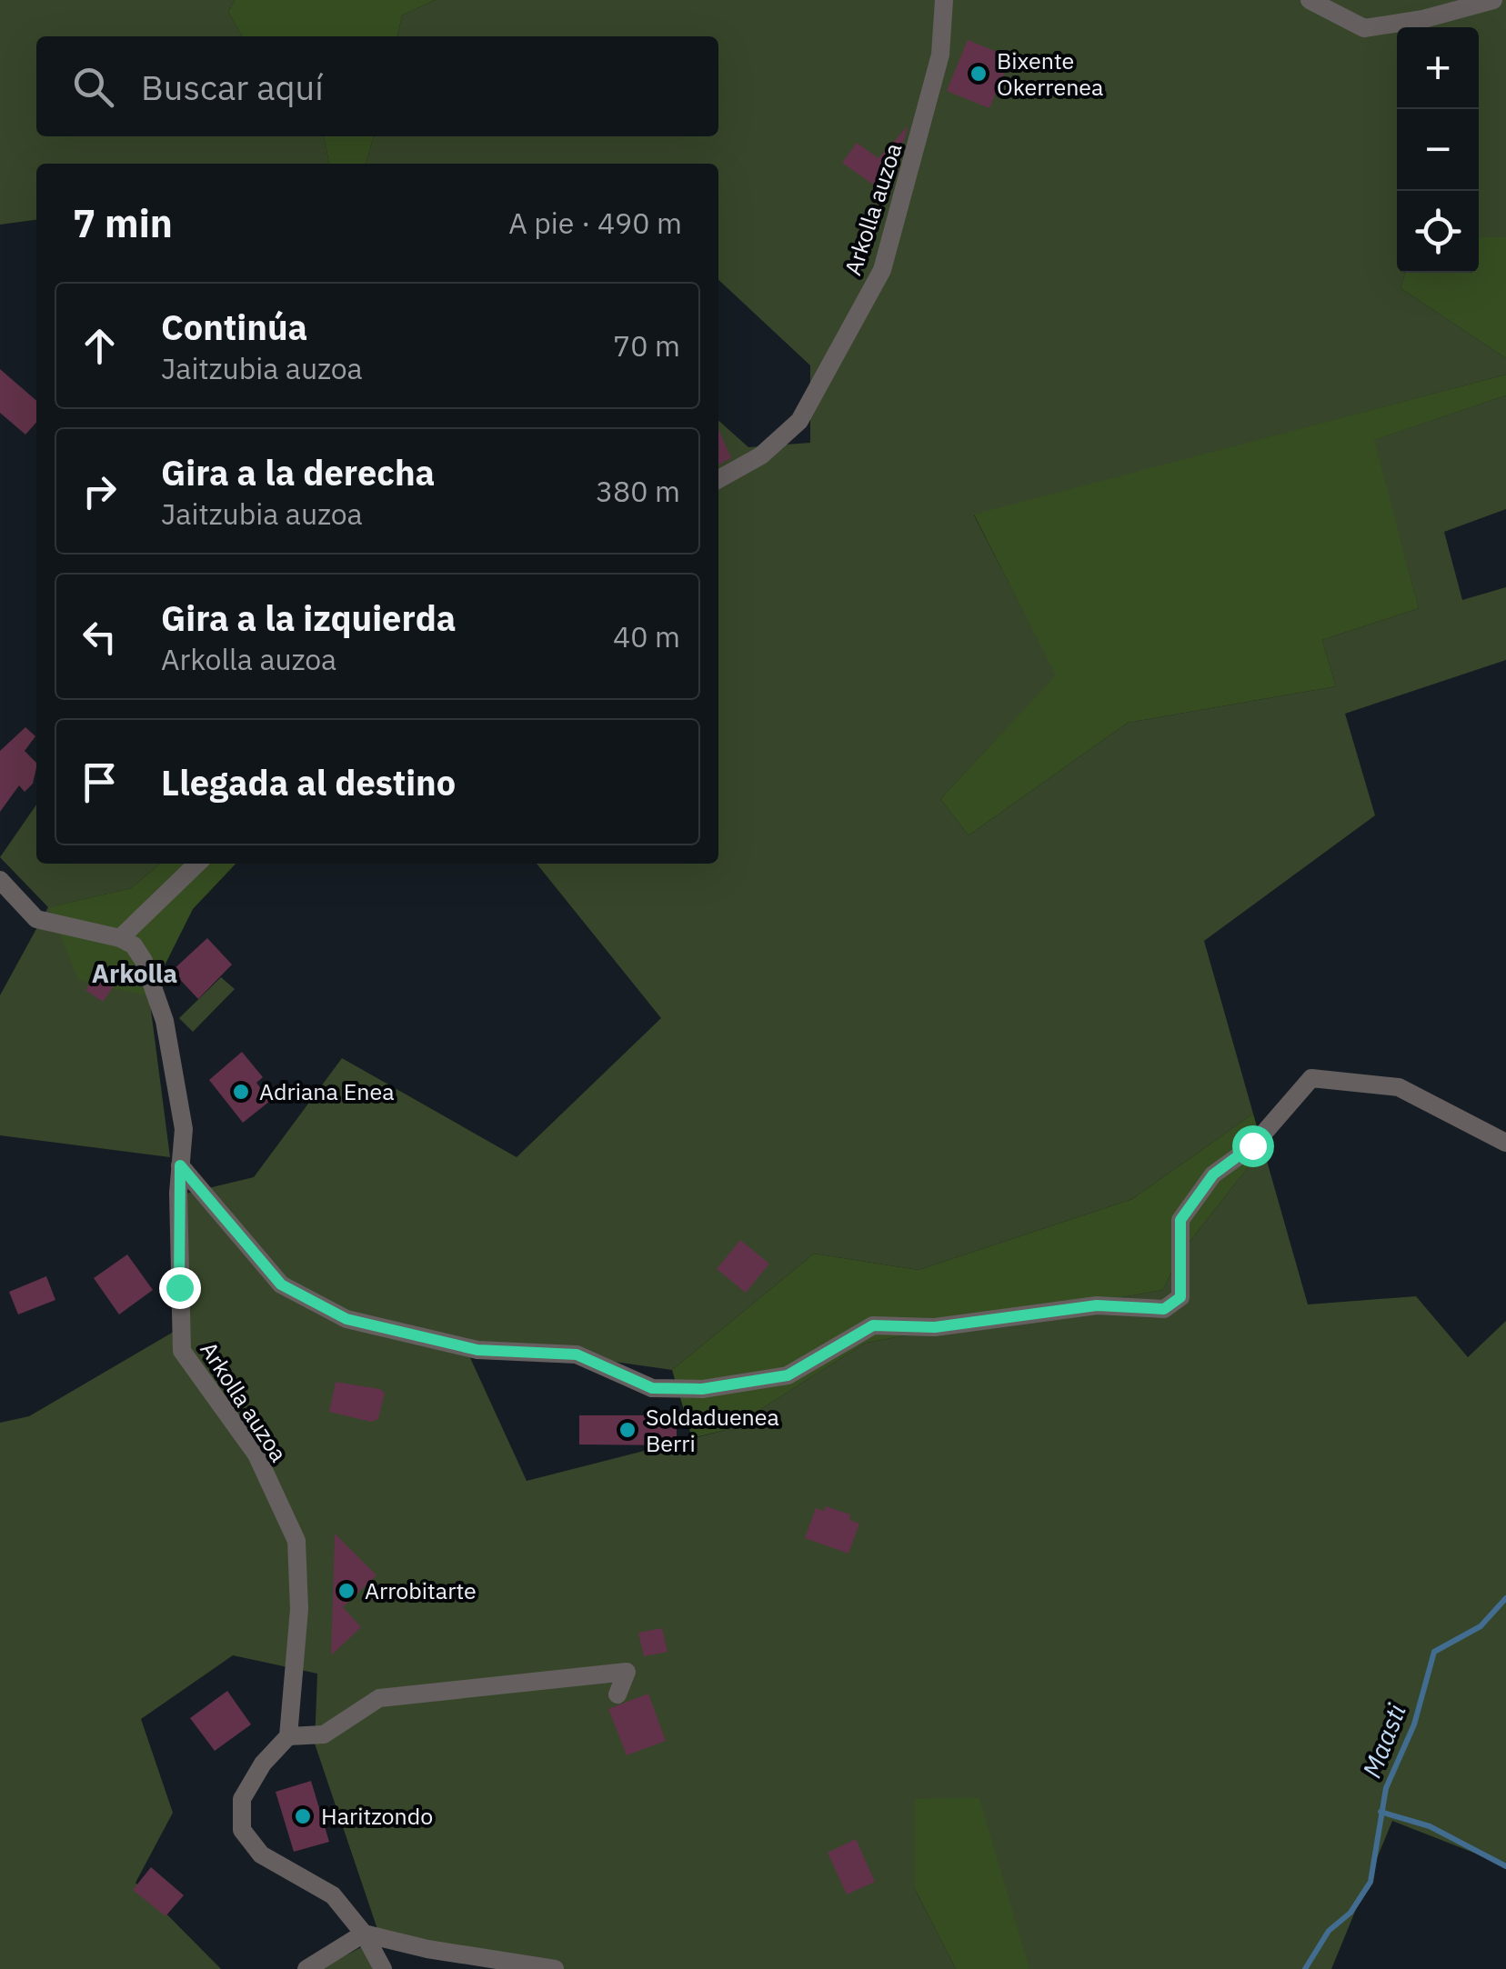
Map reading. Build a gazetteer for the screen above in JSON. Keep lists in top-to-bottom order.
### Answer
{
  "streets": {
    "street": ["Arkolla auzoa"]
  },
  "districts": ["Arkolla"],
  "water": ["Maasti"],
  "places": [
    "Bixente Okerrenea",
    "Adriana Enea",
    "Soldaduenea Berri",
    "Arrobitarte",
    "Haritzondo"
  ],
  "page": {
    "map_buttons": ["+", "−"],
    "search": "Buscar aquí",
    "heading": ["7 min", "A pie · 490 m"],
    "list": [
      ["Continúa", "Jaitzubia auzoa", "70 m"],
      ["Gira a la derecha", "Jaitzubia auzoa", "380 m"],
      ["Gira a la izquierda", "Arkolla auzoa", "40 m"],
      "Llegada al destino"
    ]
  }
}
